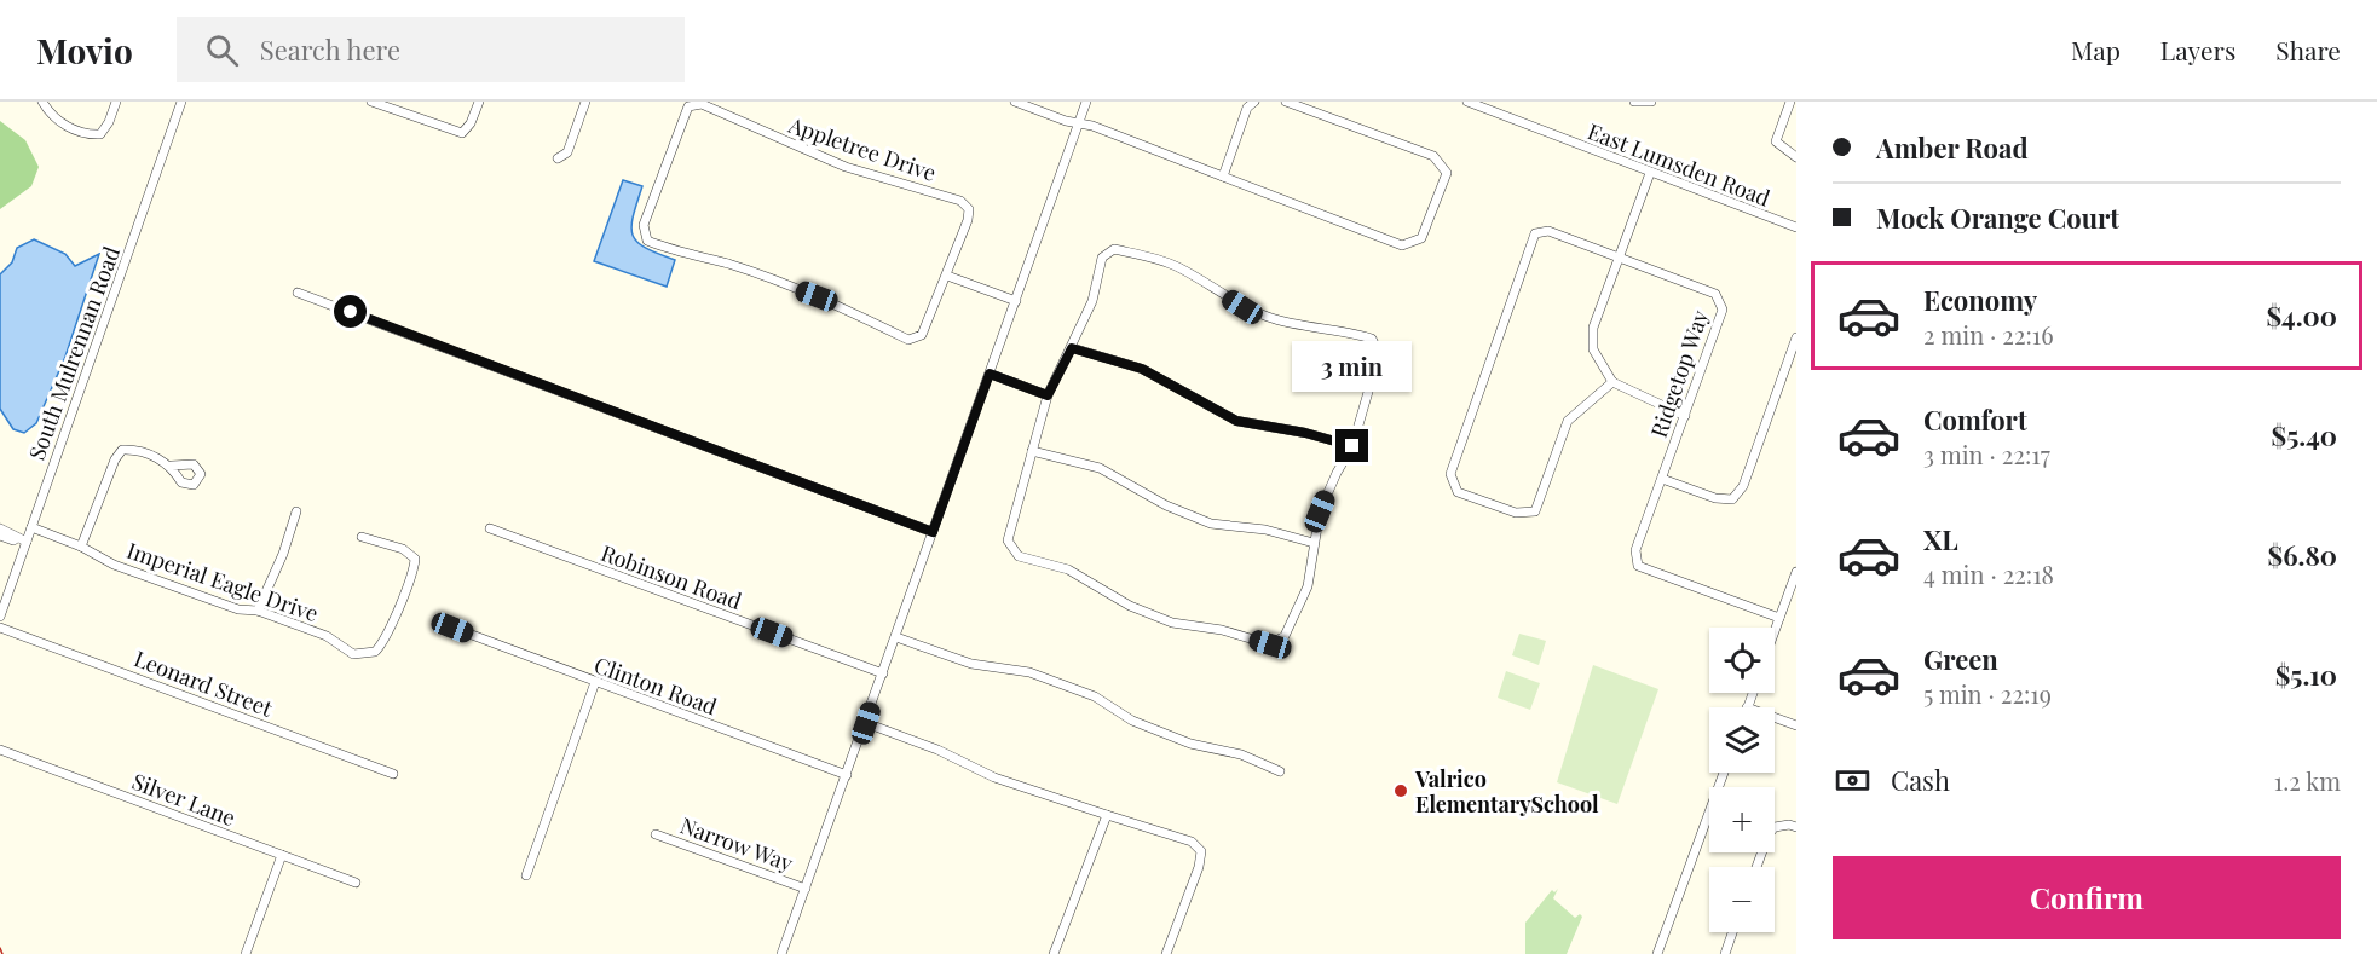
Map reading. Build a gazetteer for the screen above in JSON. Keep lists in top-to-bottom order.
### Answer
{
  "streets": {
    "street": [
      "Appletree Drive",
      "East Lumsden Road",
      "South Mulrennan Road",
      "Ridgetop Way",
      "Robinson Road",
      "Imperial Eagle Drive",
      "Leonard Street",
      "Clinton Road",
      "Silver Lane",
      "Narrow Way"
    ]
  },
  "crossings": [
    ["South Mulrennan Road", "Imperial Eagle Drive"]
  ],
  "places": ["Valrico ElementarySchool"],
  "page": {
    "header": "Movio",
    "search": "Search here",
    "nav": ["Map", "Layers", "Share"],
    "banner": ["Amber Road", "Mock Orange Court"],
    "list": [
      {
        "name": "Economy",
        "note": "2 min · 22:16",
        "value": "$4.00"
      },
      {
        "name": "Comfort",
        "note": "3 min · 22:17",
        "value": "$5.40"
      },
      {
        "name": "XL",
        "note": "4 min · 22:18",
        "value": "$6.80"
      },
      {
        "name": "Green",
        "note": "5 min · 22:19",
        "value": "$5.10"
      }
    ],
    "bubble": "3 min",
    "map_buttons": ["+", "−"],
    "pay": ["Cash", "1.2 km"],
    "buttons": "Confirm"
  }
}
